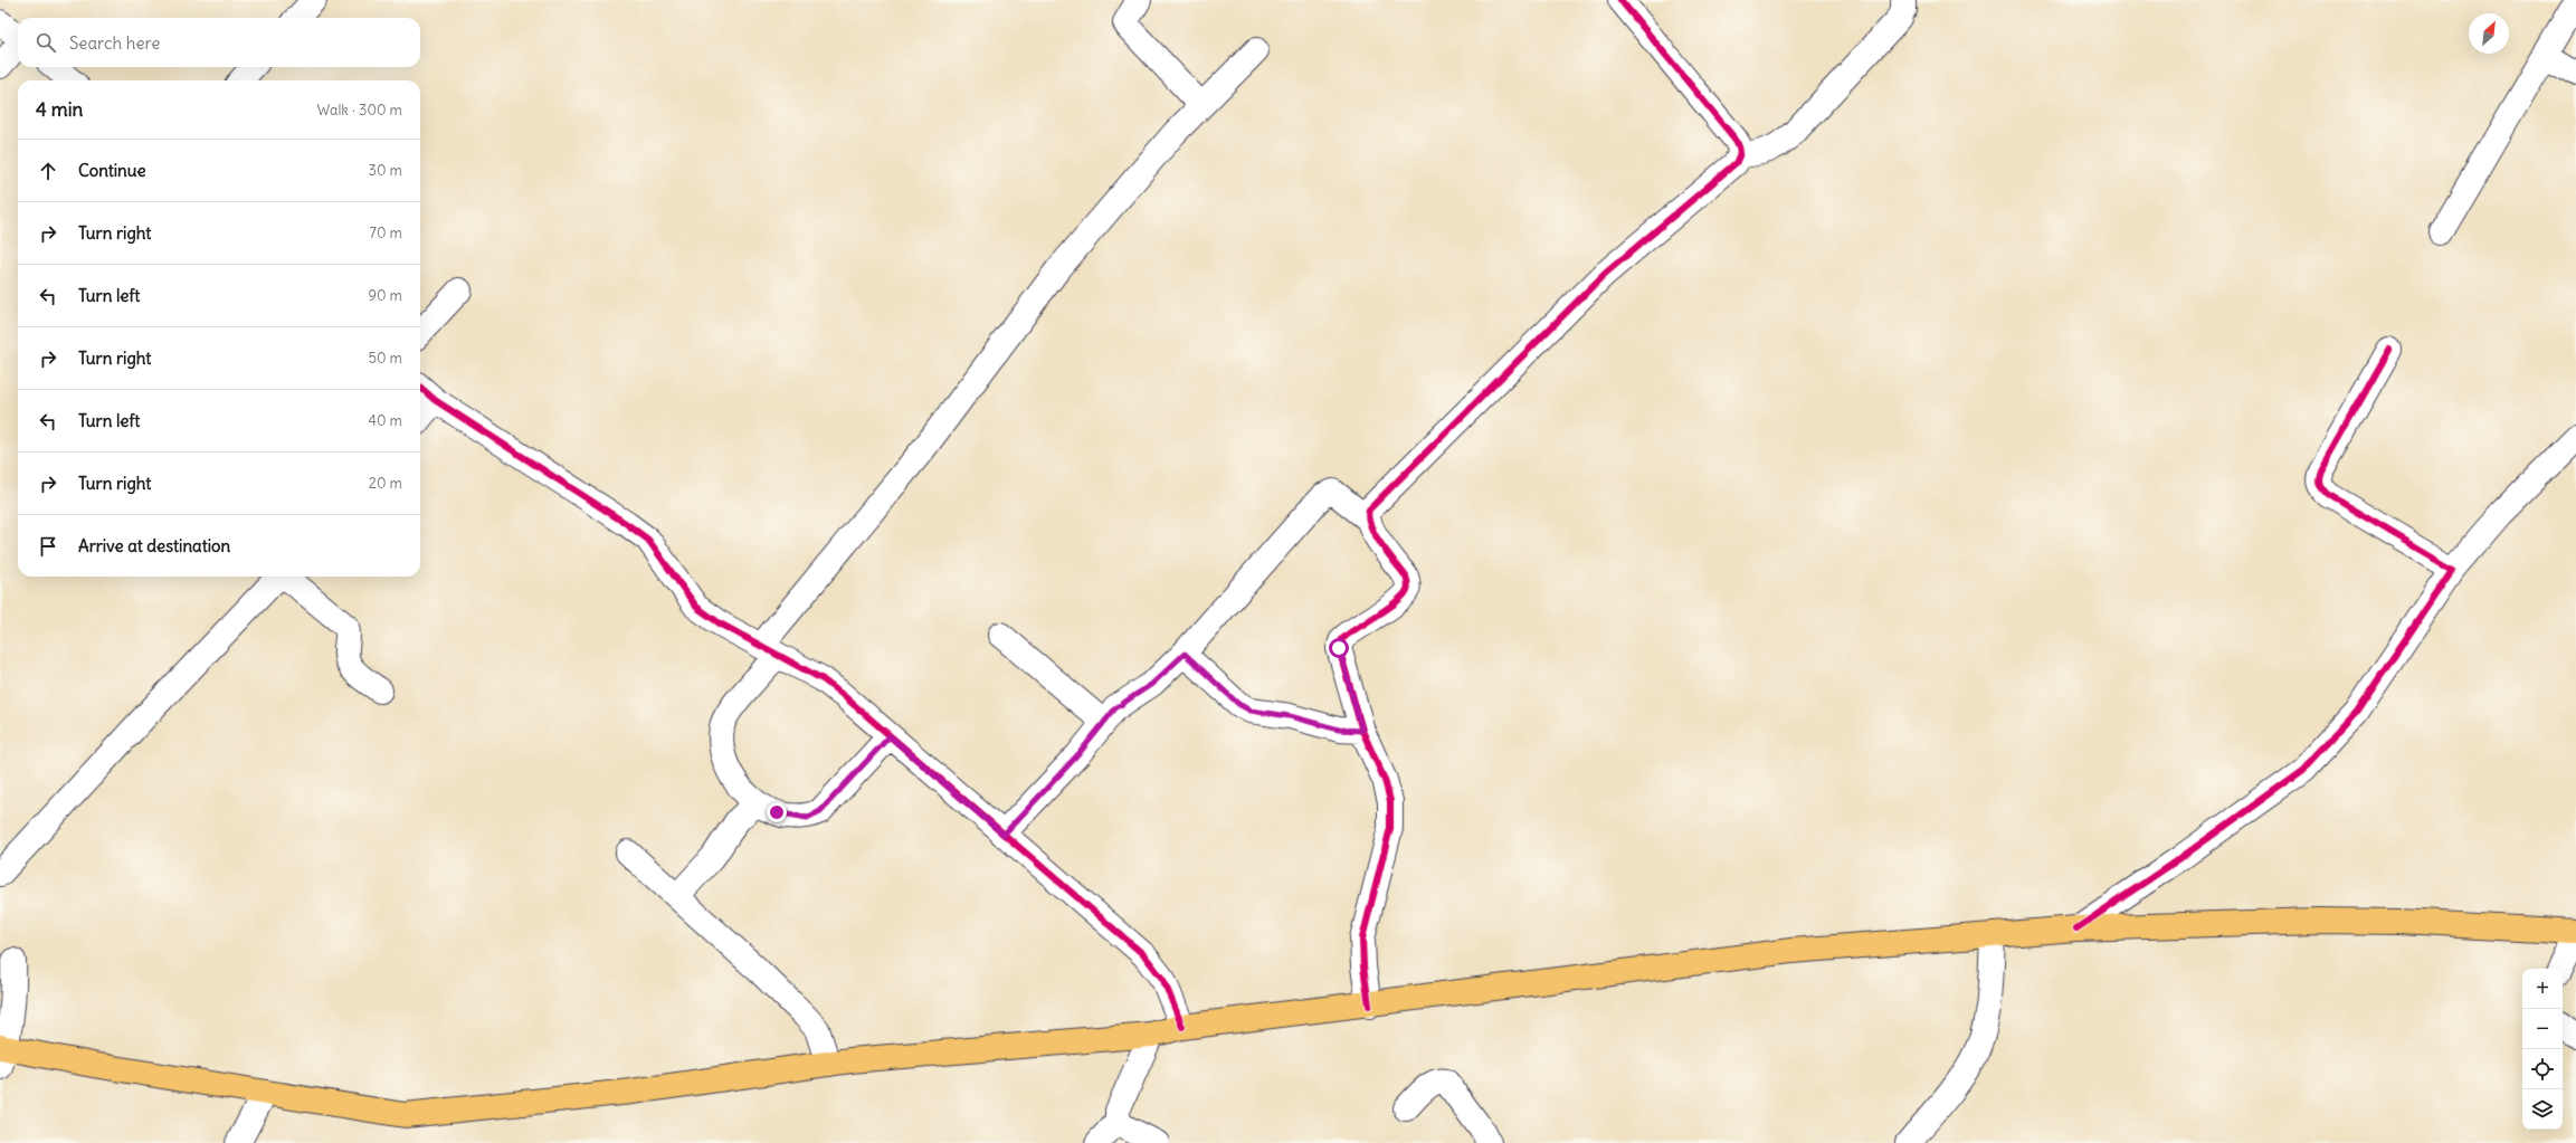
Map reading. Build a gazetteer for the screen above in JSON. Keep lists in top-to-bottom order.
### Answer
{
  "north": "top right",
  "page": {
    "search": "Search here",
    "heading": ["4 min", "Walk · 300 m"],
    "list": [
      ["Continue", "30 m"],
      ["Turn right", "70 m"],
      ["Turn left", "90 m"],
      ["Turn right", "50 m"],
      ["Turn left", "40 m"],
      ["Turn right", "20 m"],
      "Arrive at destination"
    ],
    "map_buttons": ["+", "−"]
  }
}
